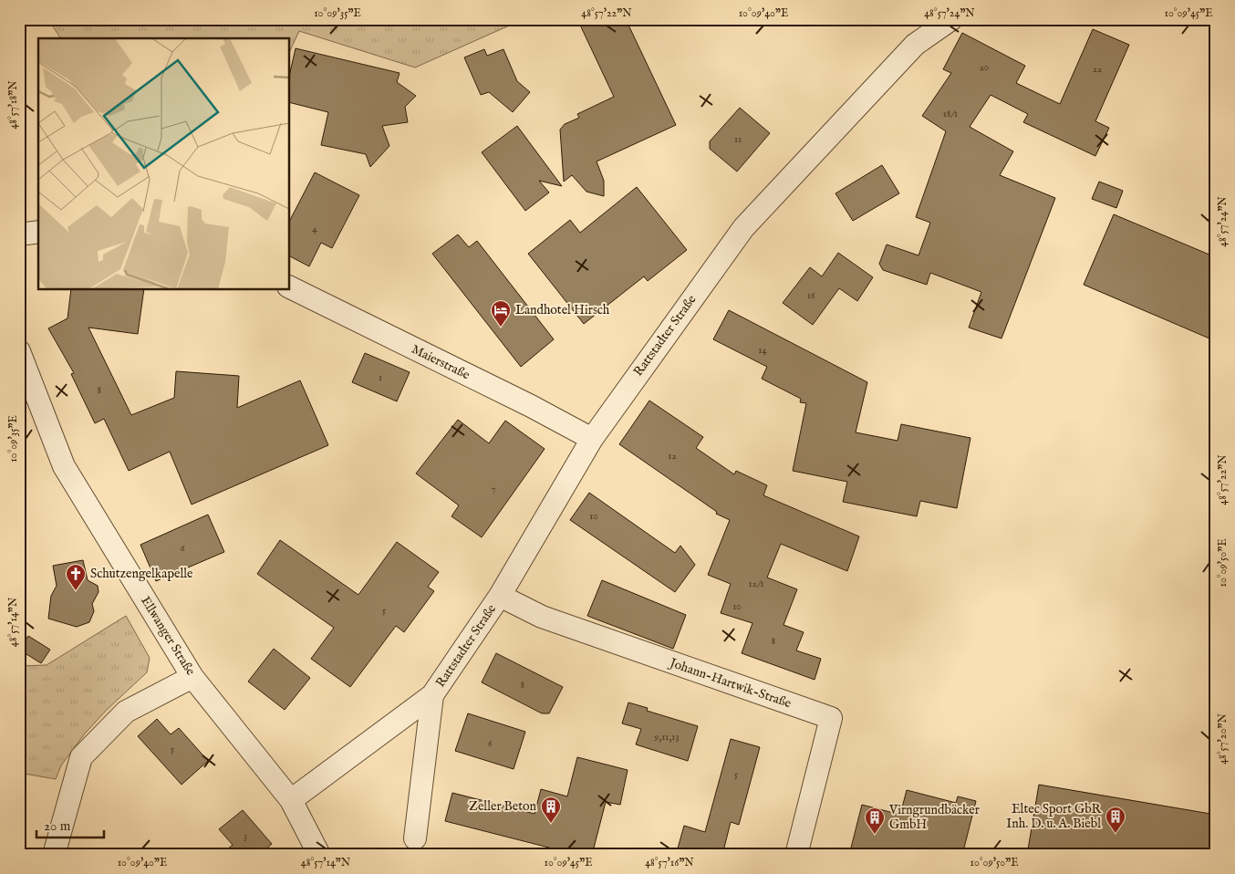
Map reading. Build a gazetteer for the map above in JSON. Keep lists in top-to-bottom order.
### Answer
{
  "streets": {
    "street": [
      "Rattstadter Straße",
      "Maierstraße",
      "Ellwanger Straße",
      "Johann-Hartwik-Straße"
    ]
  },
  "crossings": [
    ["Rattstadter Straße", "Maierstraße"],
    ["Rattstadter Straße", "Ellwanger Straße"],
    ["Rattstadter Straße", "Johann-Hartwik-Straße"]
  ],
  "places": {
    "hotel": ["Landhotel Hirsch"],
    "church": ["Schutzengelkapelle"],
    "building": ["Zeller Beton", "Eltec Sport GbR Inh. D. u. A. Biebl", "Virngrundbäcker GmbH"]
  },
  "house_numbers": [
    "20",
    "22",
    "18/1",
    "11",
    "4",
    "16",
    "14",
    "1",
    "8",
    "12",
    "7",
    "10",
    "6",
    "12/1",
    "10",
    "5",
    "8",
    "8",
    "9,11,13",
    "6",
    "5",
    "5",
    "3"
  ],
  "scale_bar": "20 m",
  "coordinates": [
    "10°09'35\"E",
    "48°57'22\"N",
    "10°09'40\"E",
    "48°57'24\"N",
    "10°09'45\"E",
    "48°57'18\"N",
    "10°09'50\"E",
    "48°57'14\"N",
    "48°57'20\"N",
    "48°57'16\"N"
  ]
}
